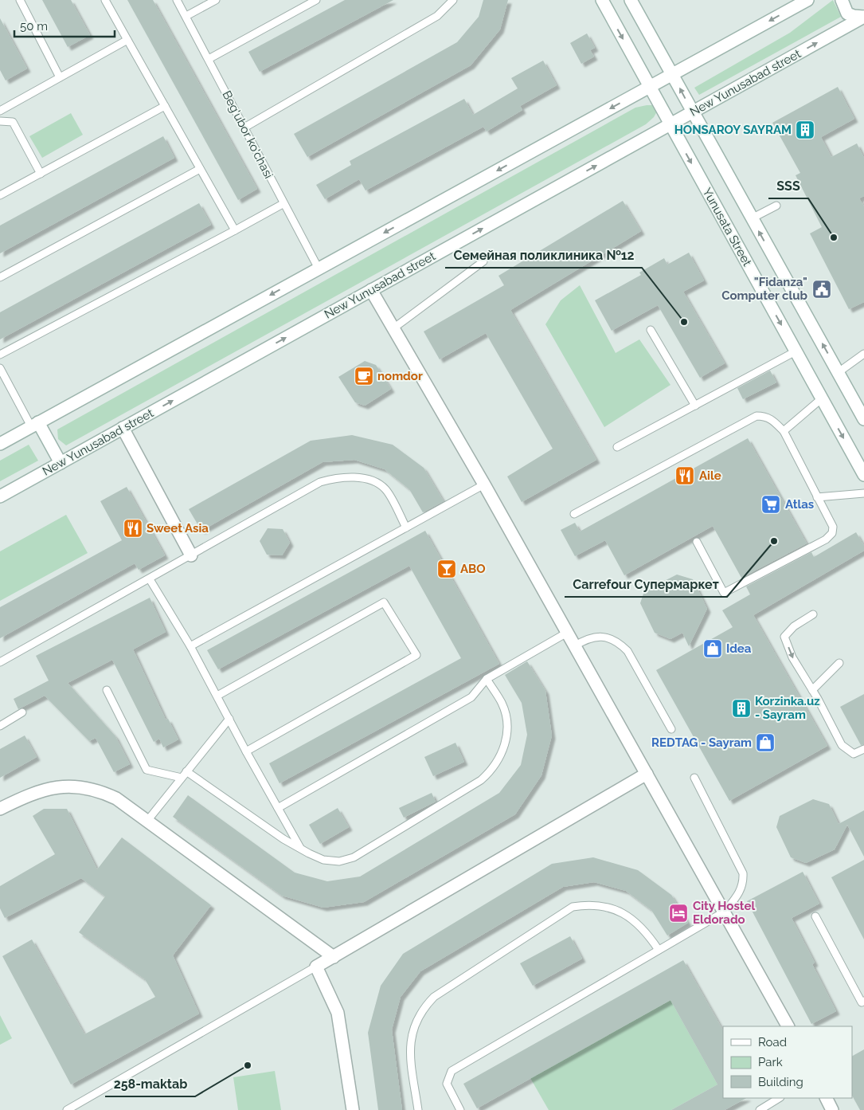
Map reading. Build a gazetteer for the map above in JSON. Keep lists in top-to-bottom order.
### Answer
{
  "streets": {
    "main road": ["New Yunusabad street", "Yunusata Street"],
    "lane": ["Beg'ubor ko'chasi"]
  },
  "crossings": [
    ["New Yunusabad street", "Yunusata Street"]
  ],
  "places": {
    "building": ["HONSAROY SAYRAM", "Korzinka.uz - Sayram"],
    "other": [
      "SSS",
      "Семейная поликлиника №12",
      "Carrefour Супермаркет",
      "258-maktab"
    ],
    "public building": ["\"Fidanza\" Computer club"],
    "cafe": ["nomdor"],
    "restaurant": ["Aile", "Sweet Asia"],
    "supermarket": ["Atlas"],
    "bar": ["ABO"],
    "shop": ["Idea", "REDTAG - Sayram"],
    "hotel": ["City Hostel Eldorado"]
  },
  "legend": ["Road", "Park", "Building"],
  "scale_bar": "50 m"
}
